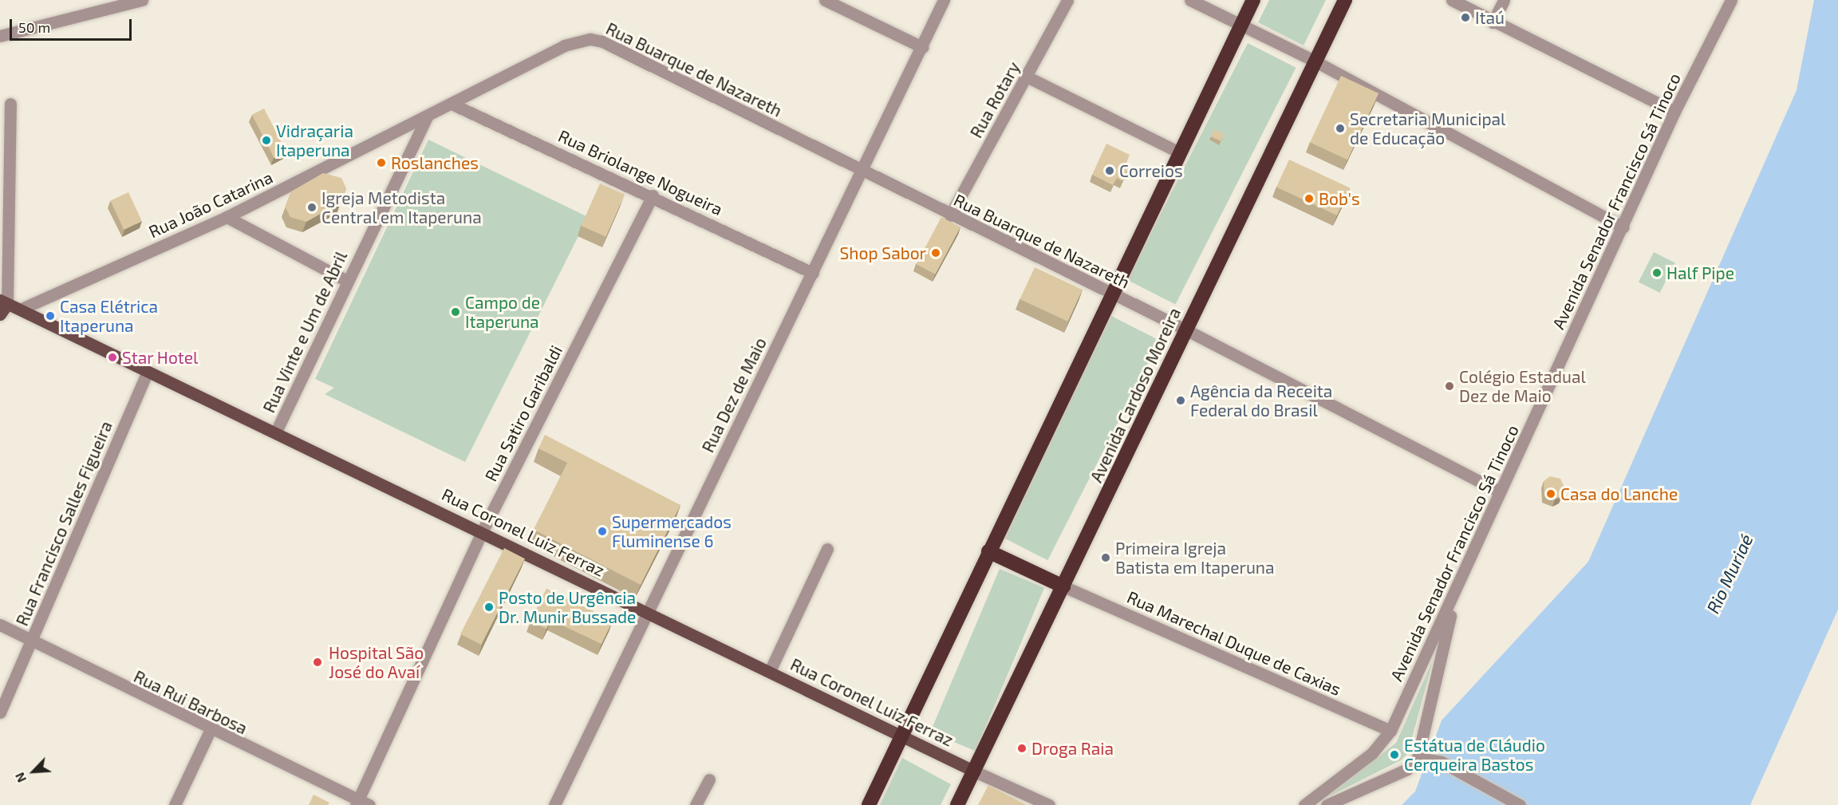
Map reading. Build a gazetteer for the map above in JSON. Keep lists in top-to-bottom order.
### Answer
{
  "streets": {
    "highway": ["Avenida Cardoso Moreira"],
    "main road": ["Rua Coronel Luiz Ferraz"],
    "street": [
      "Rua Buarque de Nazareth",
      "Rua Rotary",
      "Rua Briolange Nogueira",
      "Avenida Senador Francisco Sá Tinoco",
      "Rua João Catarina",
      "Rua Vinte e Um de Abril",
      "Rua Dez de Maio",
      "Rua Satiro Garibaldi",
      "Rua Francisco Salles Figueira",
      "Rua Marechal Duque de Caxias",
      "Rua Rui Barbosa"
    ]
  },
  "crossings": [
    ["Rua Buarque de Nazareth", "Rua Rotary"],
    ["Rua Buarque de Nazareth", "Avenida Senador Francisco Sá Tinoco"],
    ["Rua Buarque de Nazareth", "Rua João Catarina"],
    ["Rua Buarque de Nazareth", "Rua Dez de Maio"],
    ["Rua Buarque de Nazareth", "Avenida Cardoso Moreira"],
    ["Rua Briolange Nogueira", "Rua João Catarina"],
    ["Rua Briolange Nogueira", "Rua Dez de Maio"],
    ["Rua Briolange Nogueira", "Rua Satiro Garibaldi"],
    ["Avenida Senador Francisco Sá Tinoco", "Rua Marechal Duque de Caxias"],
    ["Rua João Catarina", "Rua Vinte e Um de Abril"],
    ["Rua João Catarina", "Rua Coronel Luiz Ferraz"],
    ["Rua Vinte e Um de Abril", "Rua Coronel Luiz Ferraz"],
    ["Rua Dez de Maio", "Rua Coronel Luiz Ferraz"],
    ["Avenida Cardoso Moreira", "Rua Coronel Luiz Ferraz"],
    ["Avenida Cardoso Moreira", "Rua Marechal Duque de Caxias"],
    ["Rua Satiro Garibaldi", "Rua Coronel Luiz Ferraz"],
    ["Rua Satiro Garibaldi", "Rua Rui Barbosa"],
    ["Rua Francisco Salles Figueira", "Rua Coronel Luiz Ferraz"],
    ["Rua Francisco Salles Figueira", "Rua Rui Barbosa"]
  ],
  "water": ["Rio Muriaé"],
  "places": [
    "Itaú",
    "Secretaria Municipal de Educação",
    "Vidraçaria Itaperuna",
    "Roslanches",
    "Correios",
    "Bob's",
    "Igreja Metodista Central em Itaperuna",
    "Shop Sabor",
    "Half Pipe",
    "Campo de Itaperuna",
    "Casa Elétrica Itaperuna",
    "Star Hotel",
    "Colégio Estadual Dez de Maio",
    "Agência da Receita Federal do Brasil",
    "Casa do Lanche",
    "Supermercados Fluminense 6",
    "Primeira Igreja Batista em Itaperuna",
    "Posto de Urgência Dr. Munir Bussade",
    "Hospital São José do Avaí",
    "Droga Raia",
    "Estátua de Cláudio Cerqueira Bastos"
  ],
  "scale_bar": "50 m",
  "north": "bottom left"
}
